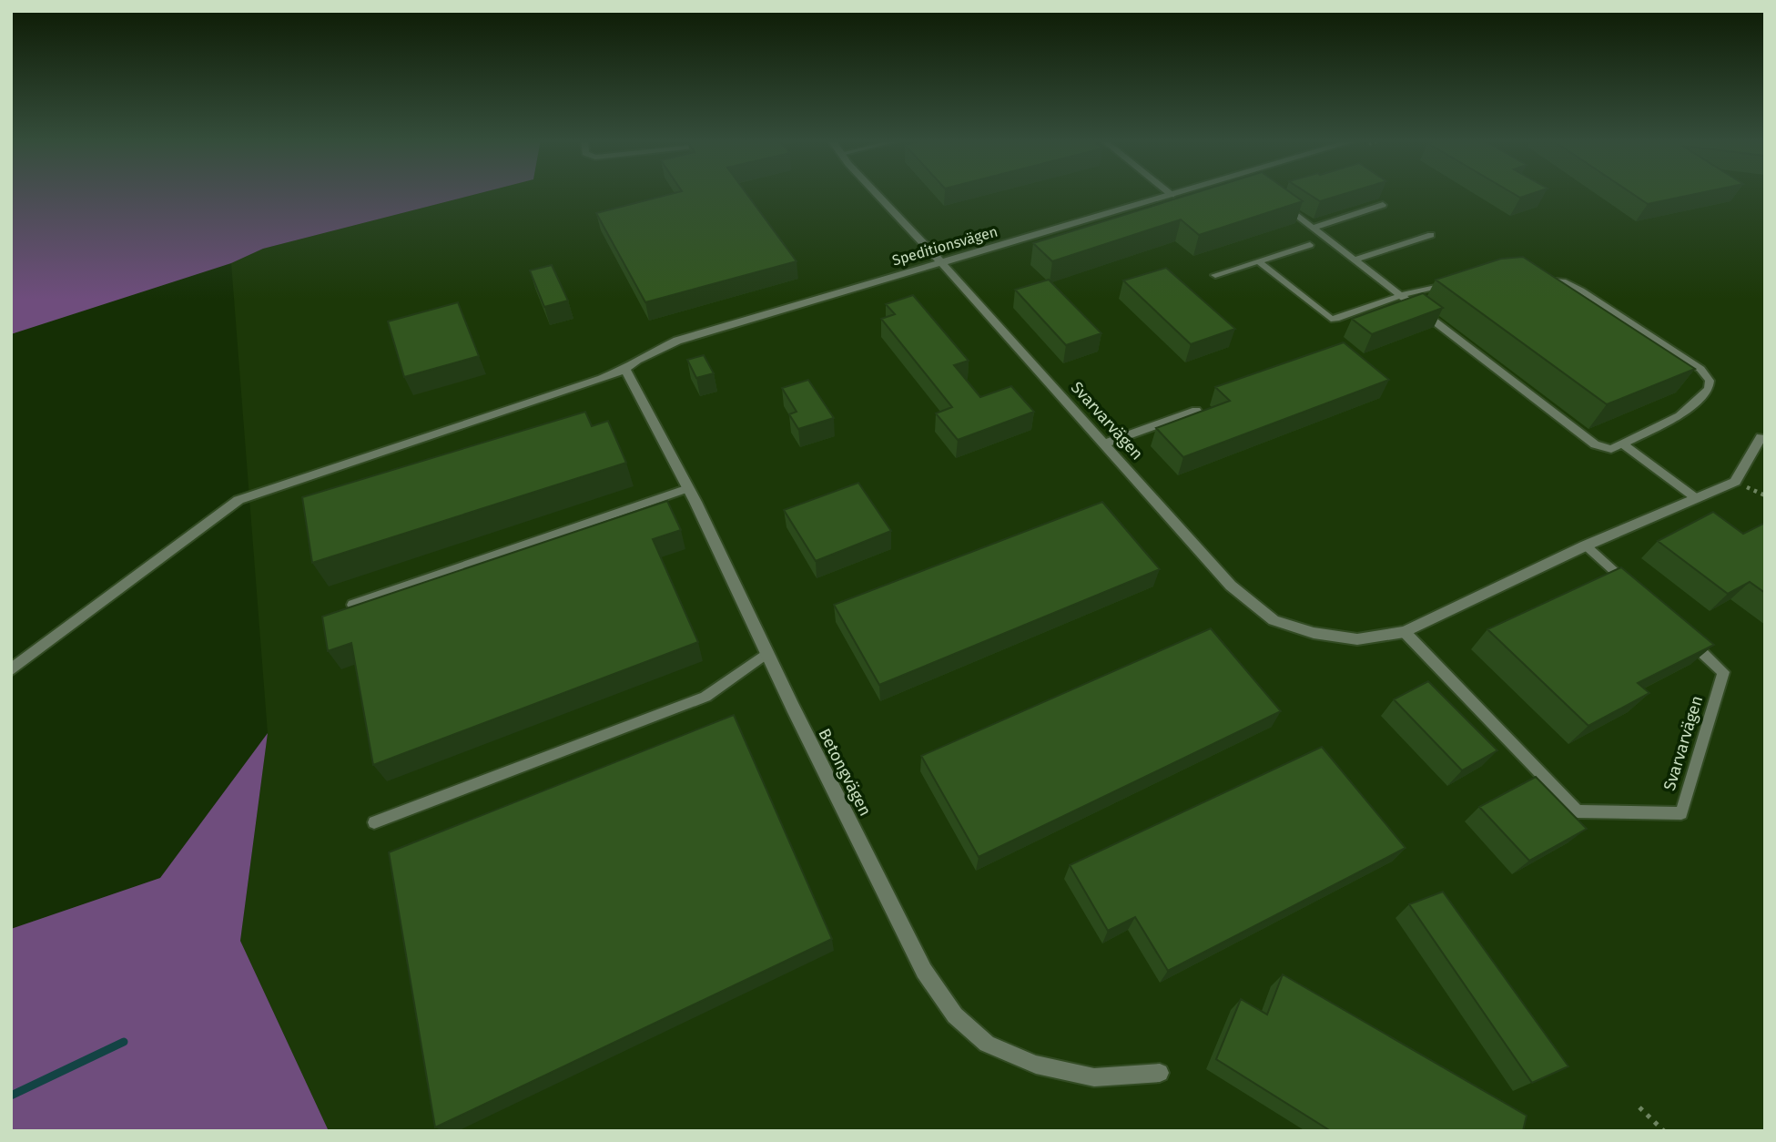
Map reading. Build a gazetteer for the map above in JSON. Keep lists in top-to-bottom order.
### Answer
{
  "streets": {
    "street": ["Speditionsvägen", "Svarvarvägen", "Betongvägen"]
  },
  "crossings": [
    ["Speditionsvägen", "Svarvarvägen"],
    ["Speditionsvägen", "Betongvägen"]
  ]
}
